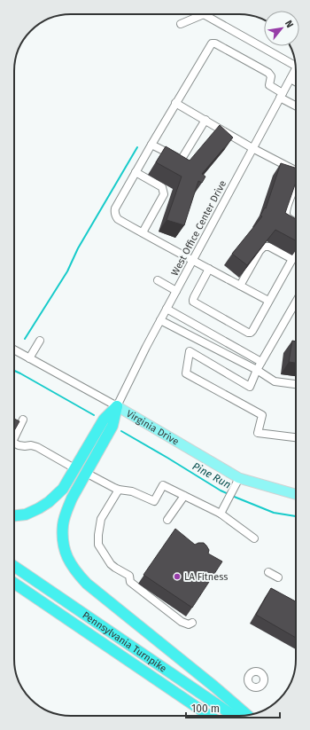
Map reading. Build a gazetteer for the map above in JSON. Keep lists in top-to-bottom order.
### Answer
{
  "streets": {
    "highway": ["Pennsylvania Turnpike"],
    "main road": ["Virginia Drive"],
    "street": ["West Office Center Drive"]
  },
  "crossings": [
    ["West Office Center Drive", "Virginia Drive"]
  ],
  "water": ["Pine Run"],
  "places": ["LA Fitness"],
  "scale_bar": "100 m",
  "north": "top right"
}
